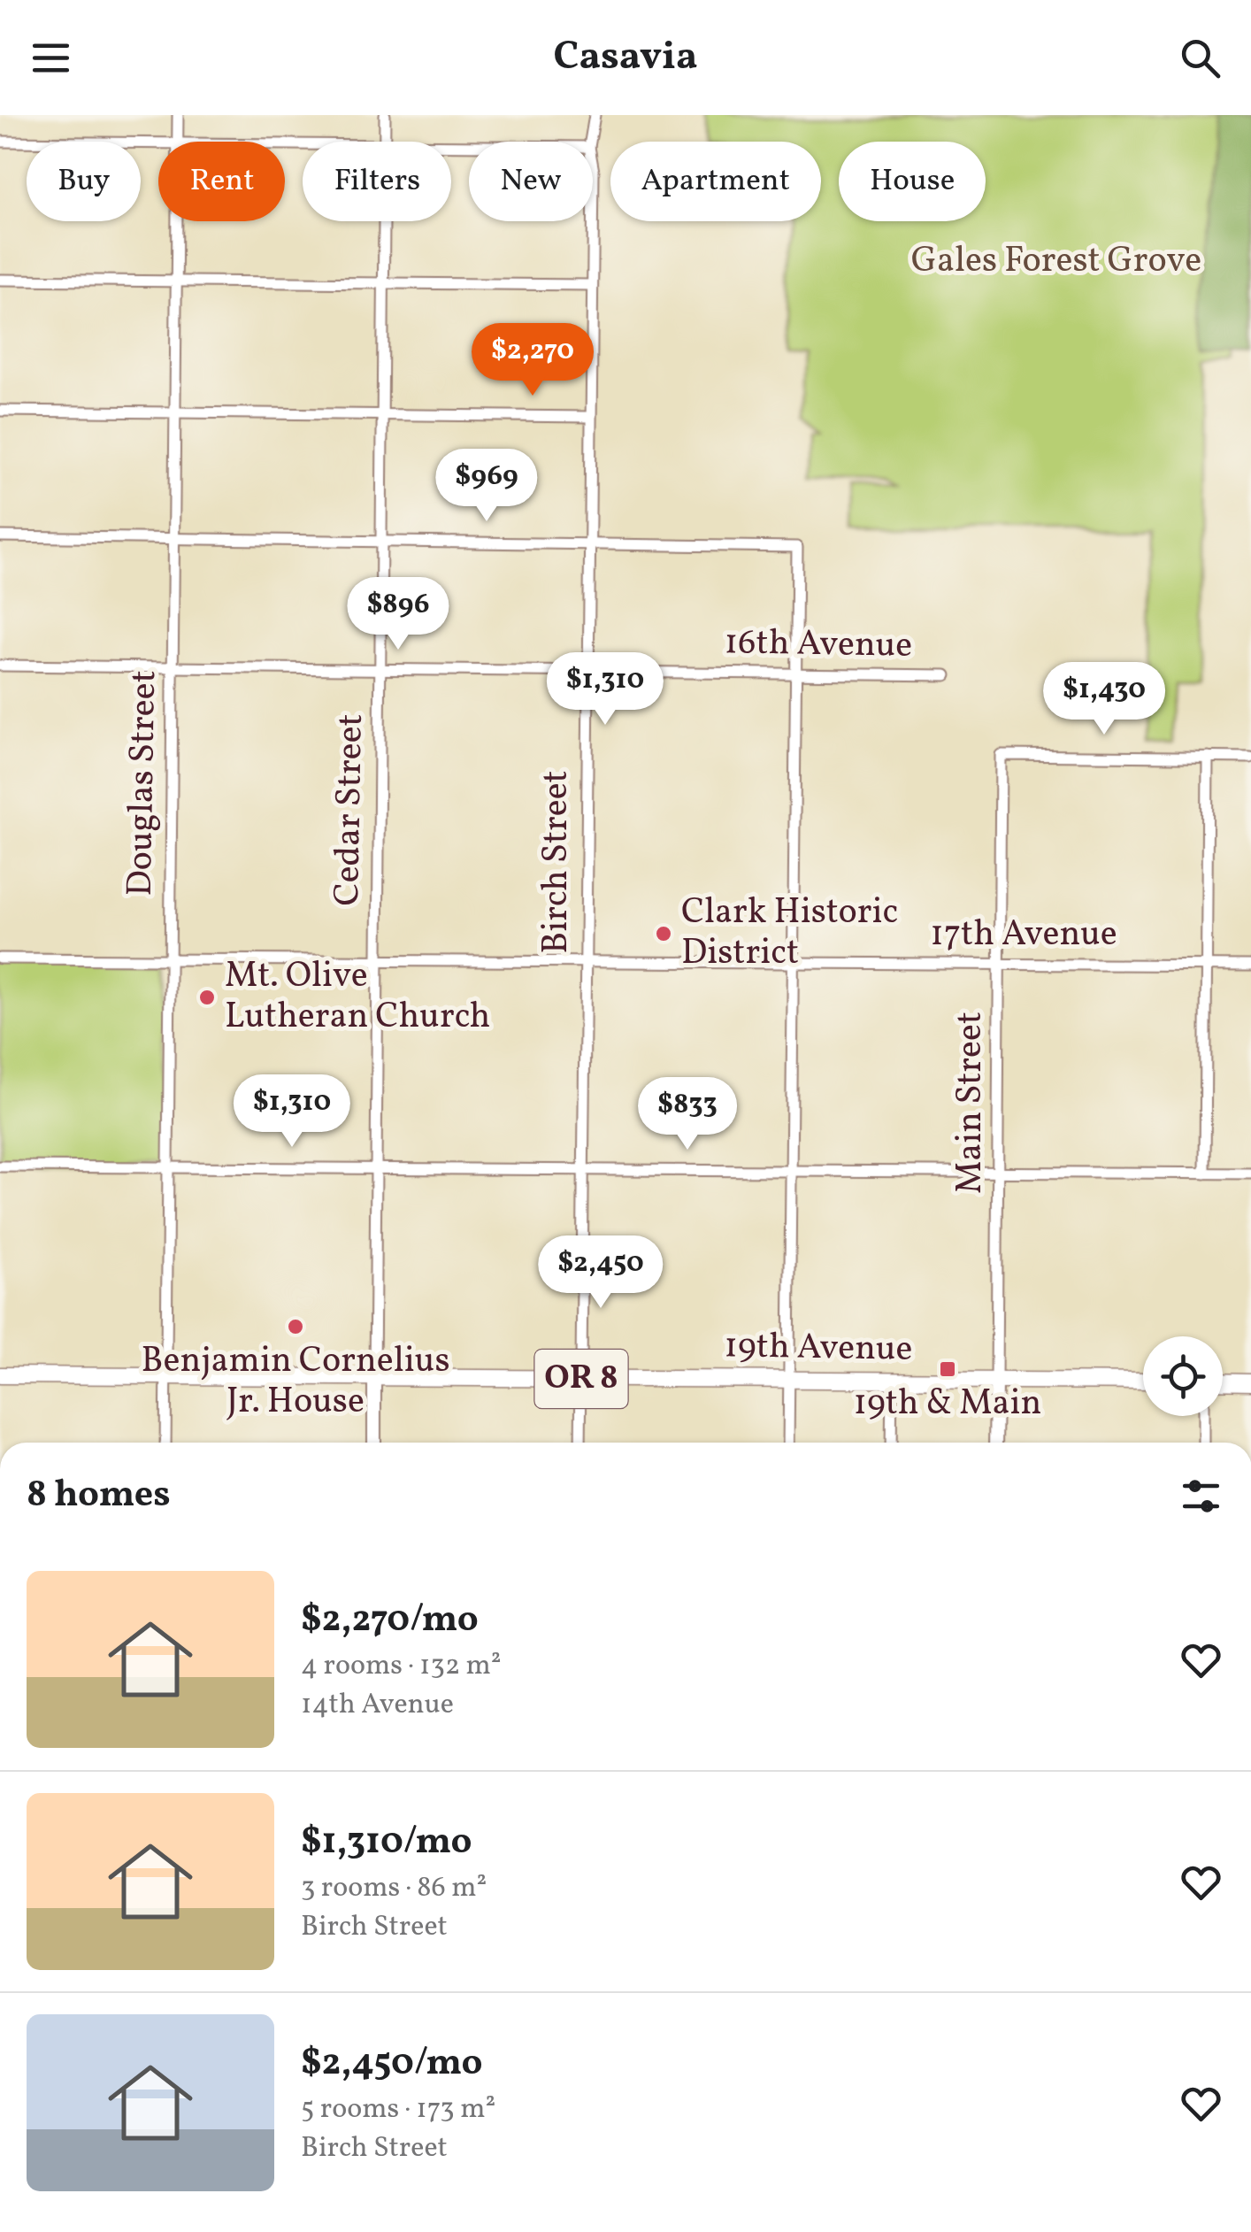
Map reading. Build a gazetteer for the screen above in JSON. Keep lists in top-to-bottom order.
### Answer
{
  "streets": {
    "main road": ["19th Avenue", "OR 8"],
    "street": [
      "16th Avenue",
      "Douglas Street",
      "Cedar Street",
      "Birch Street",
      "17th Avenue",
      "Main Street"
    ]
  },
  "crossings": [
    ["16th Avenue", "Douglas Street"],
    ["16th Avenue", "Cedar Street"],
    ["16th Avenue", "Birch Street"],
    ["Douglas Street", "17th Avenue"],
    ["Douglas Street", "19th Avenue"],
    ["Cedar Street", "17th Avenue"],
    ["Cedar Street", "19th Avenue"],
    ["Birch Street", "17th Avenue"],
    ["Birch Street", "19th Avenue"],
    ["17th Avenue", "Main Street"],
    ["Main Street", "19th Avenue"]
  ],
  "parks": ["Gales Forest Grove"],
  "places": {
    "other": ["Clark Historic District", "Mt. Olive Lutheran Church", "Benjamin Cornelius Jr. House"],
    "transit": ["19th & Main"]
  },
  "page": {
    "header": "Casavia",
    "chip": [
      "Buy",
      "Rent",
      "Filters",
      "New",
      "Apartment",
      "House"
    ],
    "price": [
      "$2,270",
      "$969",
      "$896",
      "$1,310",
      "$1,430",
      "$1,310",
      "$833",
      "$2,450"
    ],
    "heading": "8 homes",
    "list": [
      {
        "name": "$2,270/mo",
        "note": "4 rooms · 132 m² · 14th Avenue"
      },
      {
        "name": "$1,310/mo",
        "note": "3 rooms · 86 m² · Birch Street"
      },
      {
        "name": "$2,450/mo",
        "note": "5 rooms · 173 m² · Birch Street"
      }
    ]
  }
}
